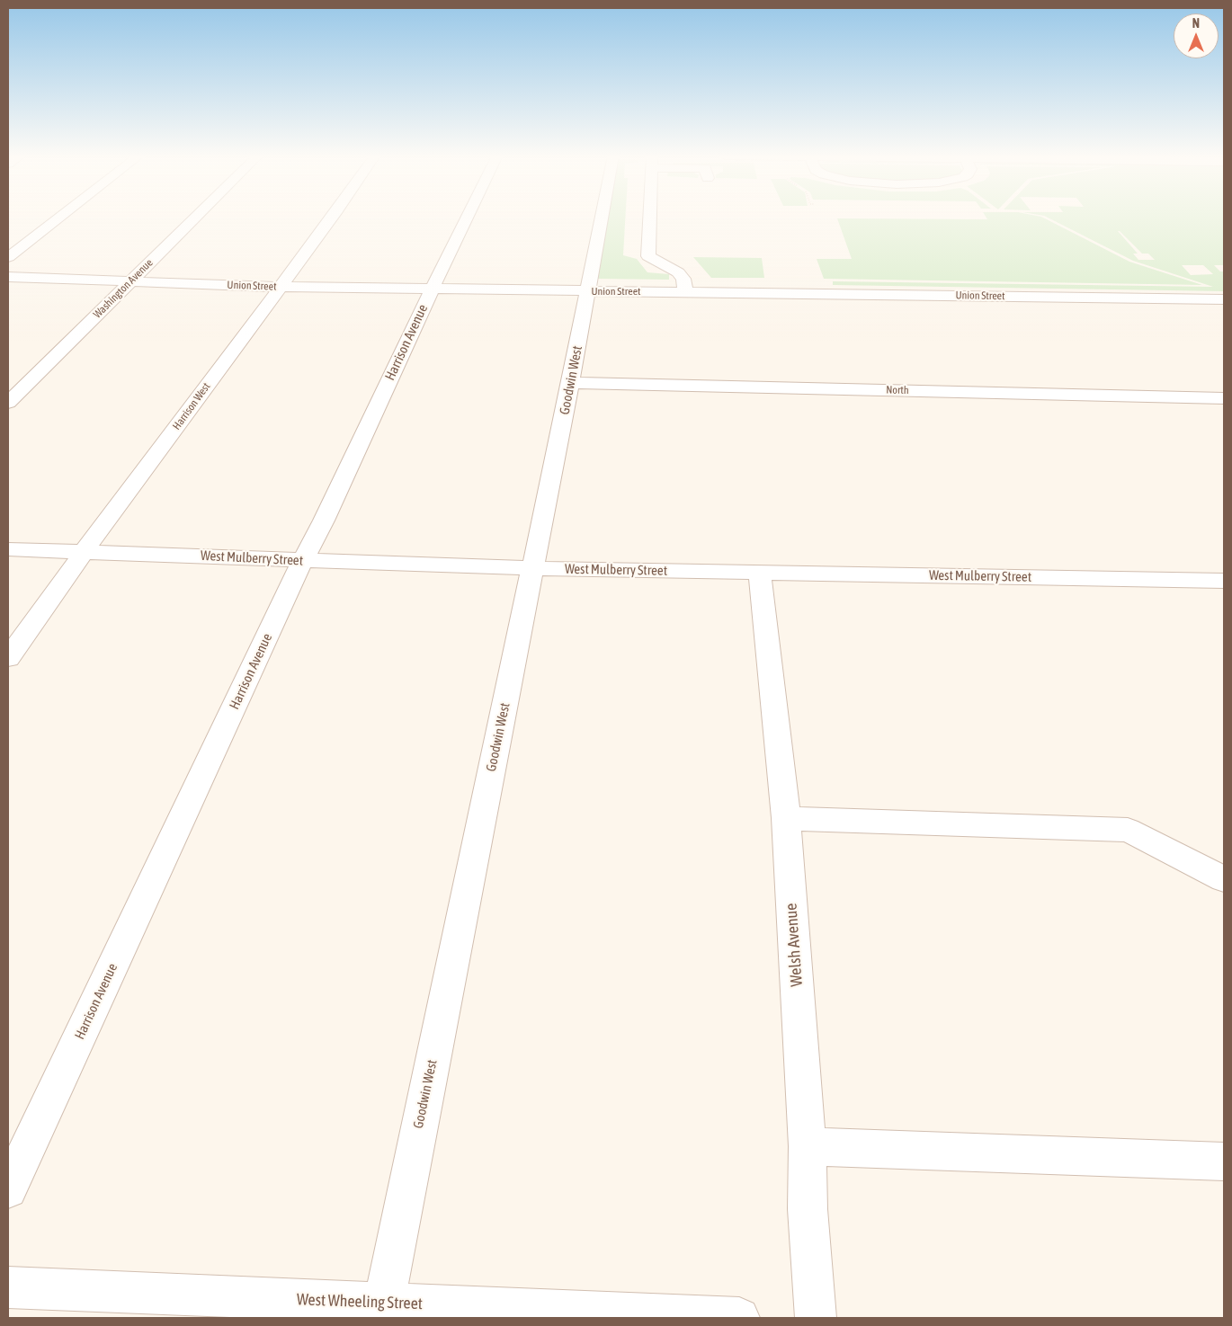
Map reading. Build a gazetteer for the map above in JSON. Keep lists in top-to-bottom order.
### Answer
{
  "streets": {
    "street": [
      "Union Street",
      "Washington Avenue",
      "Harrison Avenue",
      "Goodwin West",
      "North",
      "Harrison West",
      "West Mulberry Street",
      "Welsh Avenue",
      "West Wheeling Street"
    ]
  },
  "crossings": [
    ["Union Street", "Washington Avenue"],
    ["Union Street", "Harrison Avenue"],
    ["Union Street", "Goodwin West"],
    ["Union Street", "Harrison West"],
    ["Harrison Avenue", "West Mulberry Street"],
    ["Goodwin West", "North"],
    ["Goodwin West", "West Mulberry Street"],
    ["Goodwin West", "West Wheeling Street"],
    ["Harrison West", "West Mulberry Street"],
    ["West Mulberry Street", "Welsh Avenue"]
  ],
  "north": "top"
}
